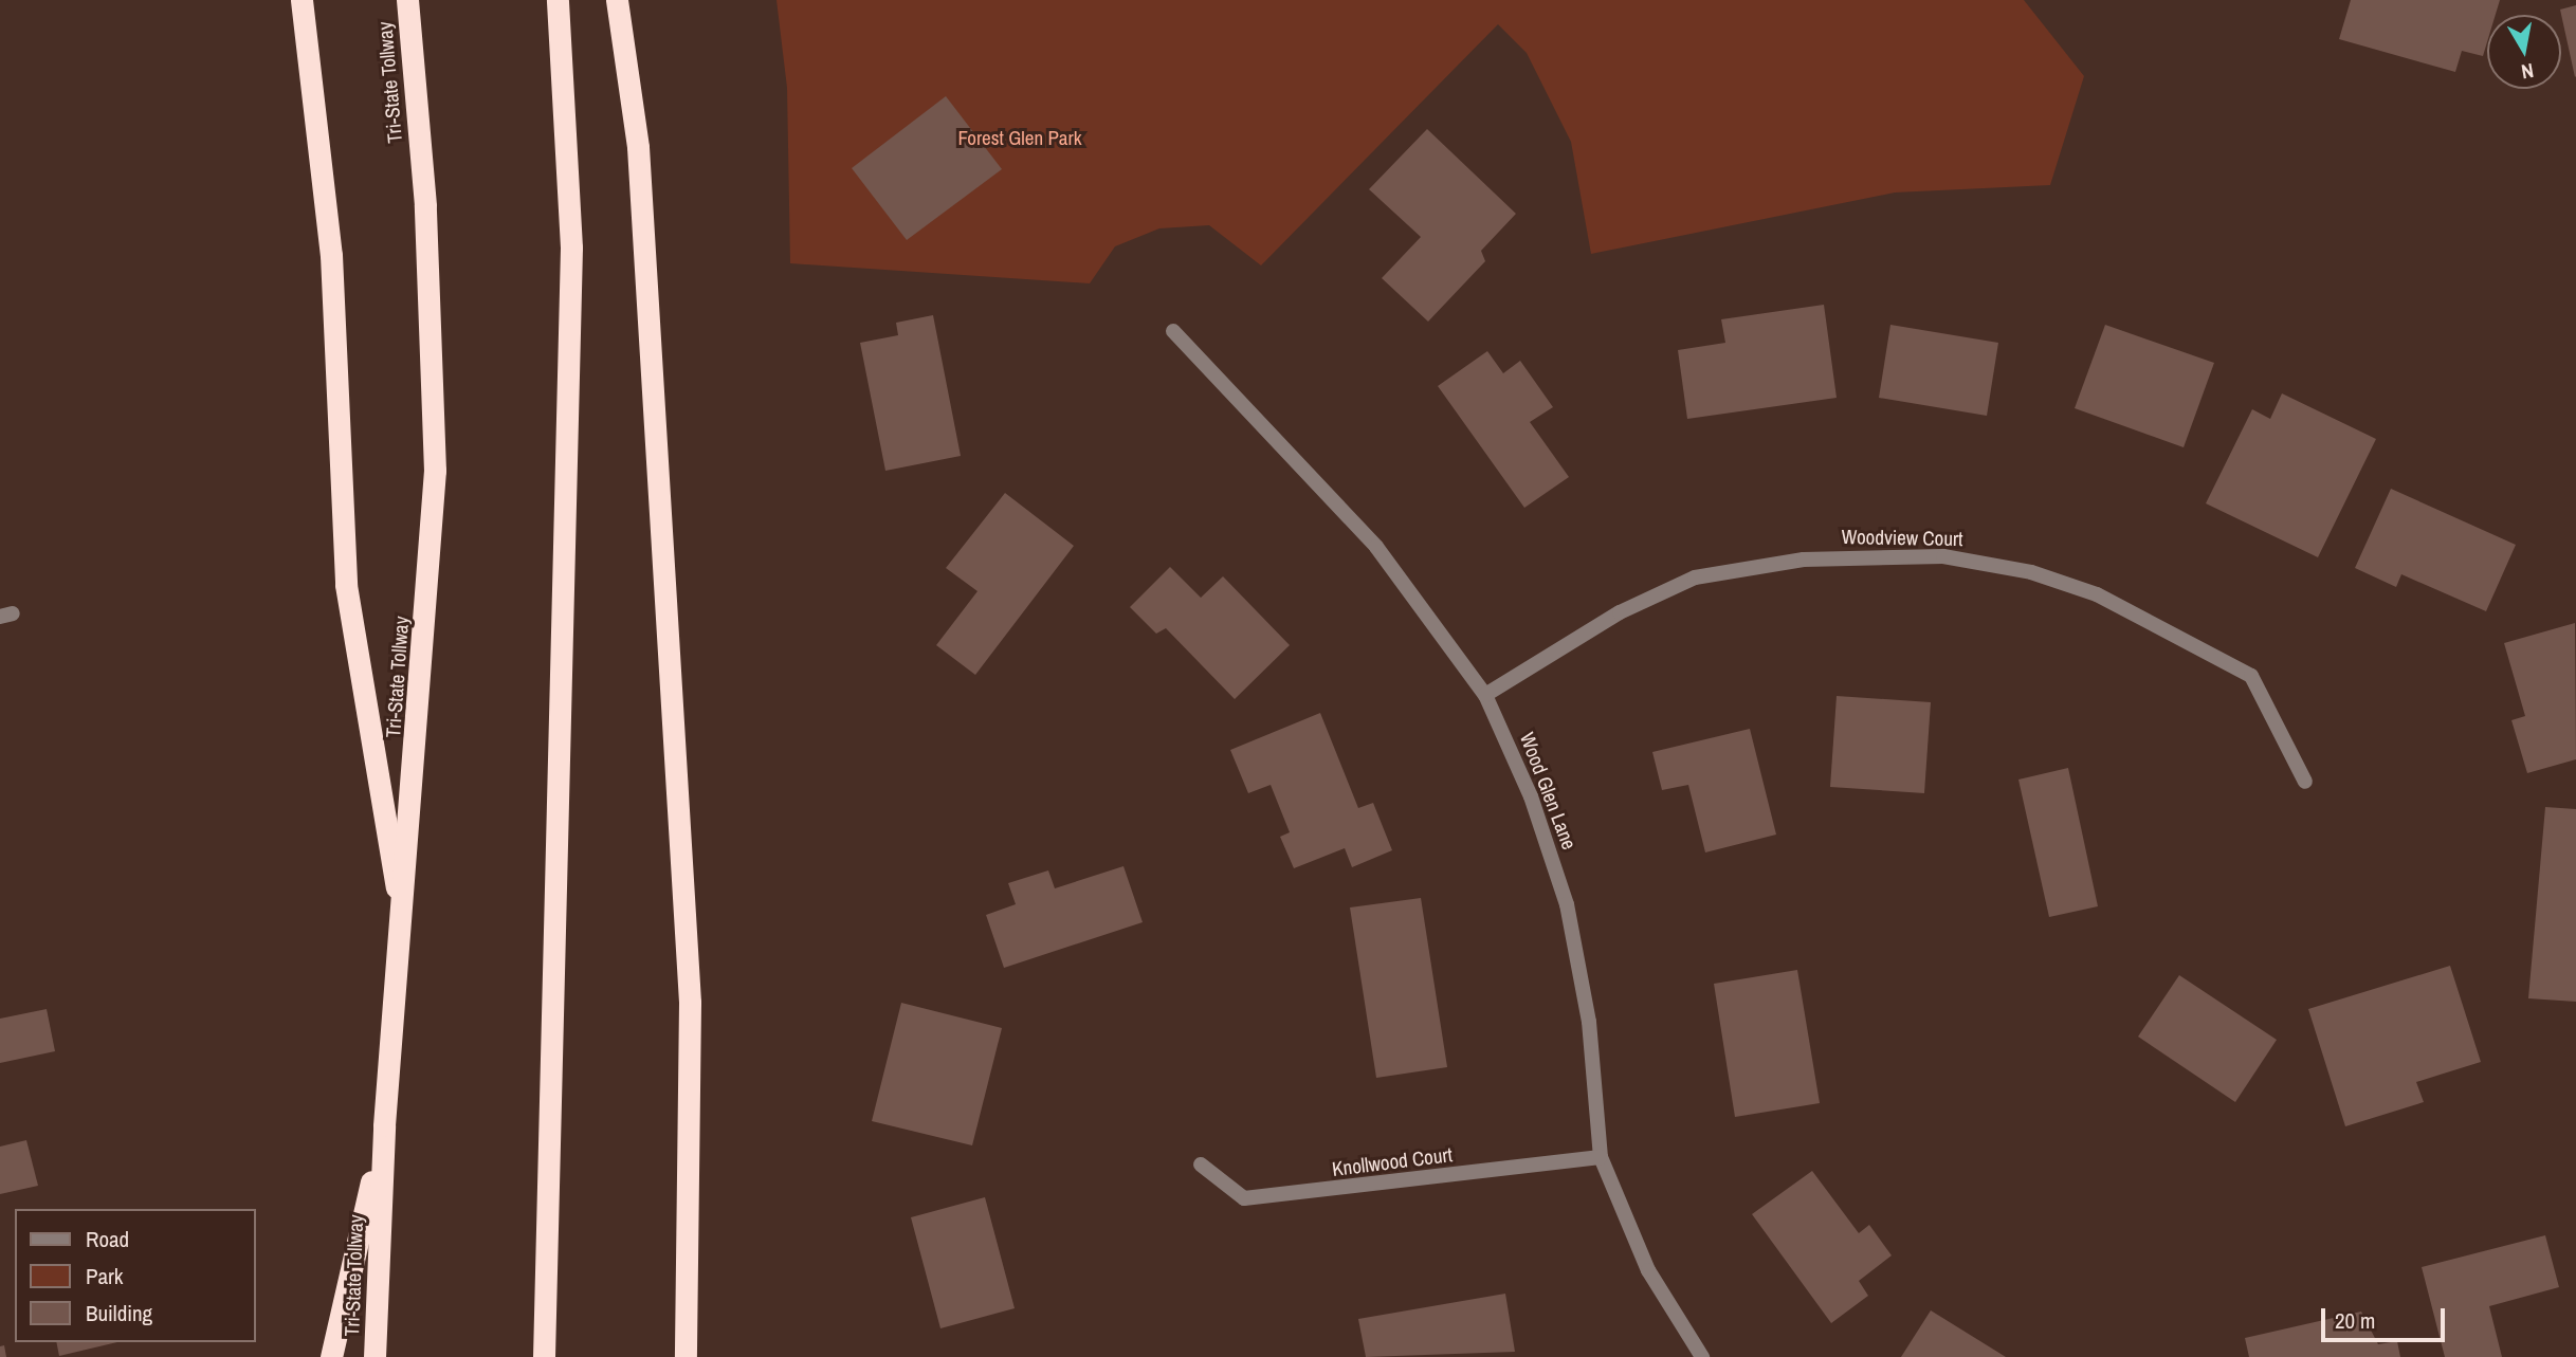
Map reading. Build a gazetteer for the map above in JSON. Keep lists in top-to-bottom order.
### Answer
{
  "streets": {
    "highway": ["Tri-State Tollway"],
    "street": ["Woodview Court", "Wood Glen Lane", "Knollwood Court"]
  },
  "crossings": [
    ["Woodview Court", "Wood Glen Lane"],
    ["Wood Glen Lane", "Knollwood Court"]
  ],
  "parks": ["Forest Glen Park"],
  "legend": ["Road", "Park", "Building"],
  "scale_bar": "20 m",
  "north": "bottom"
}
